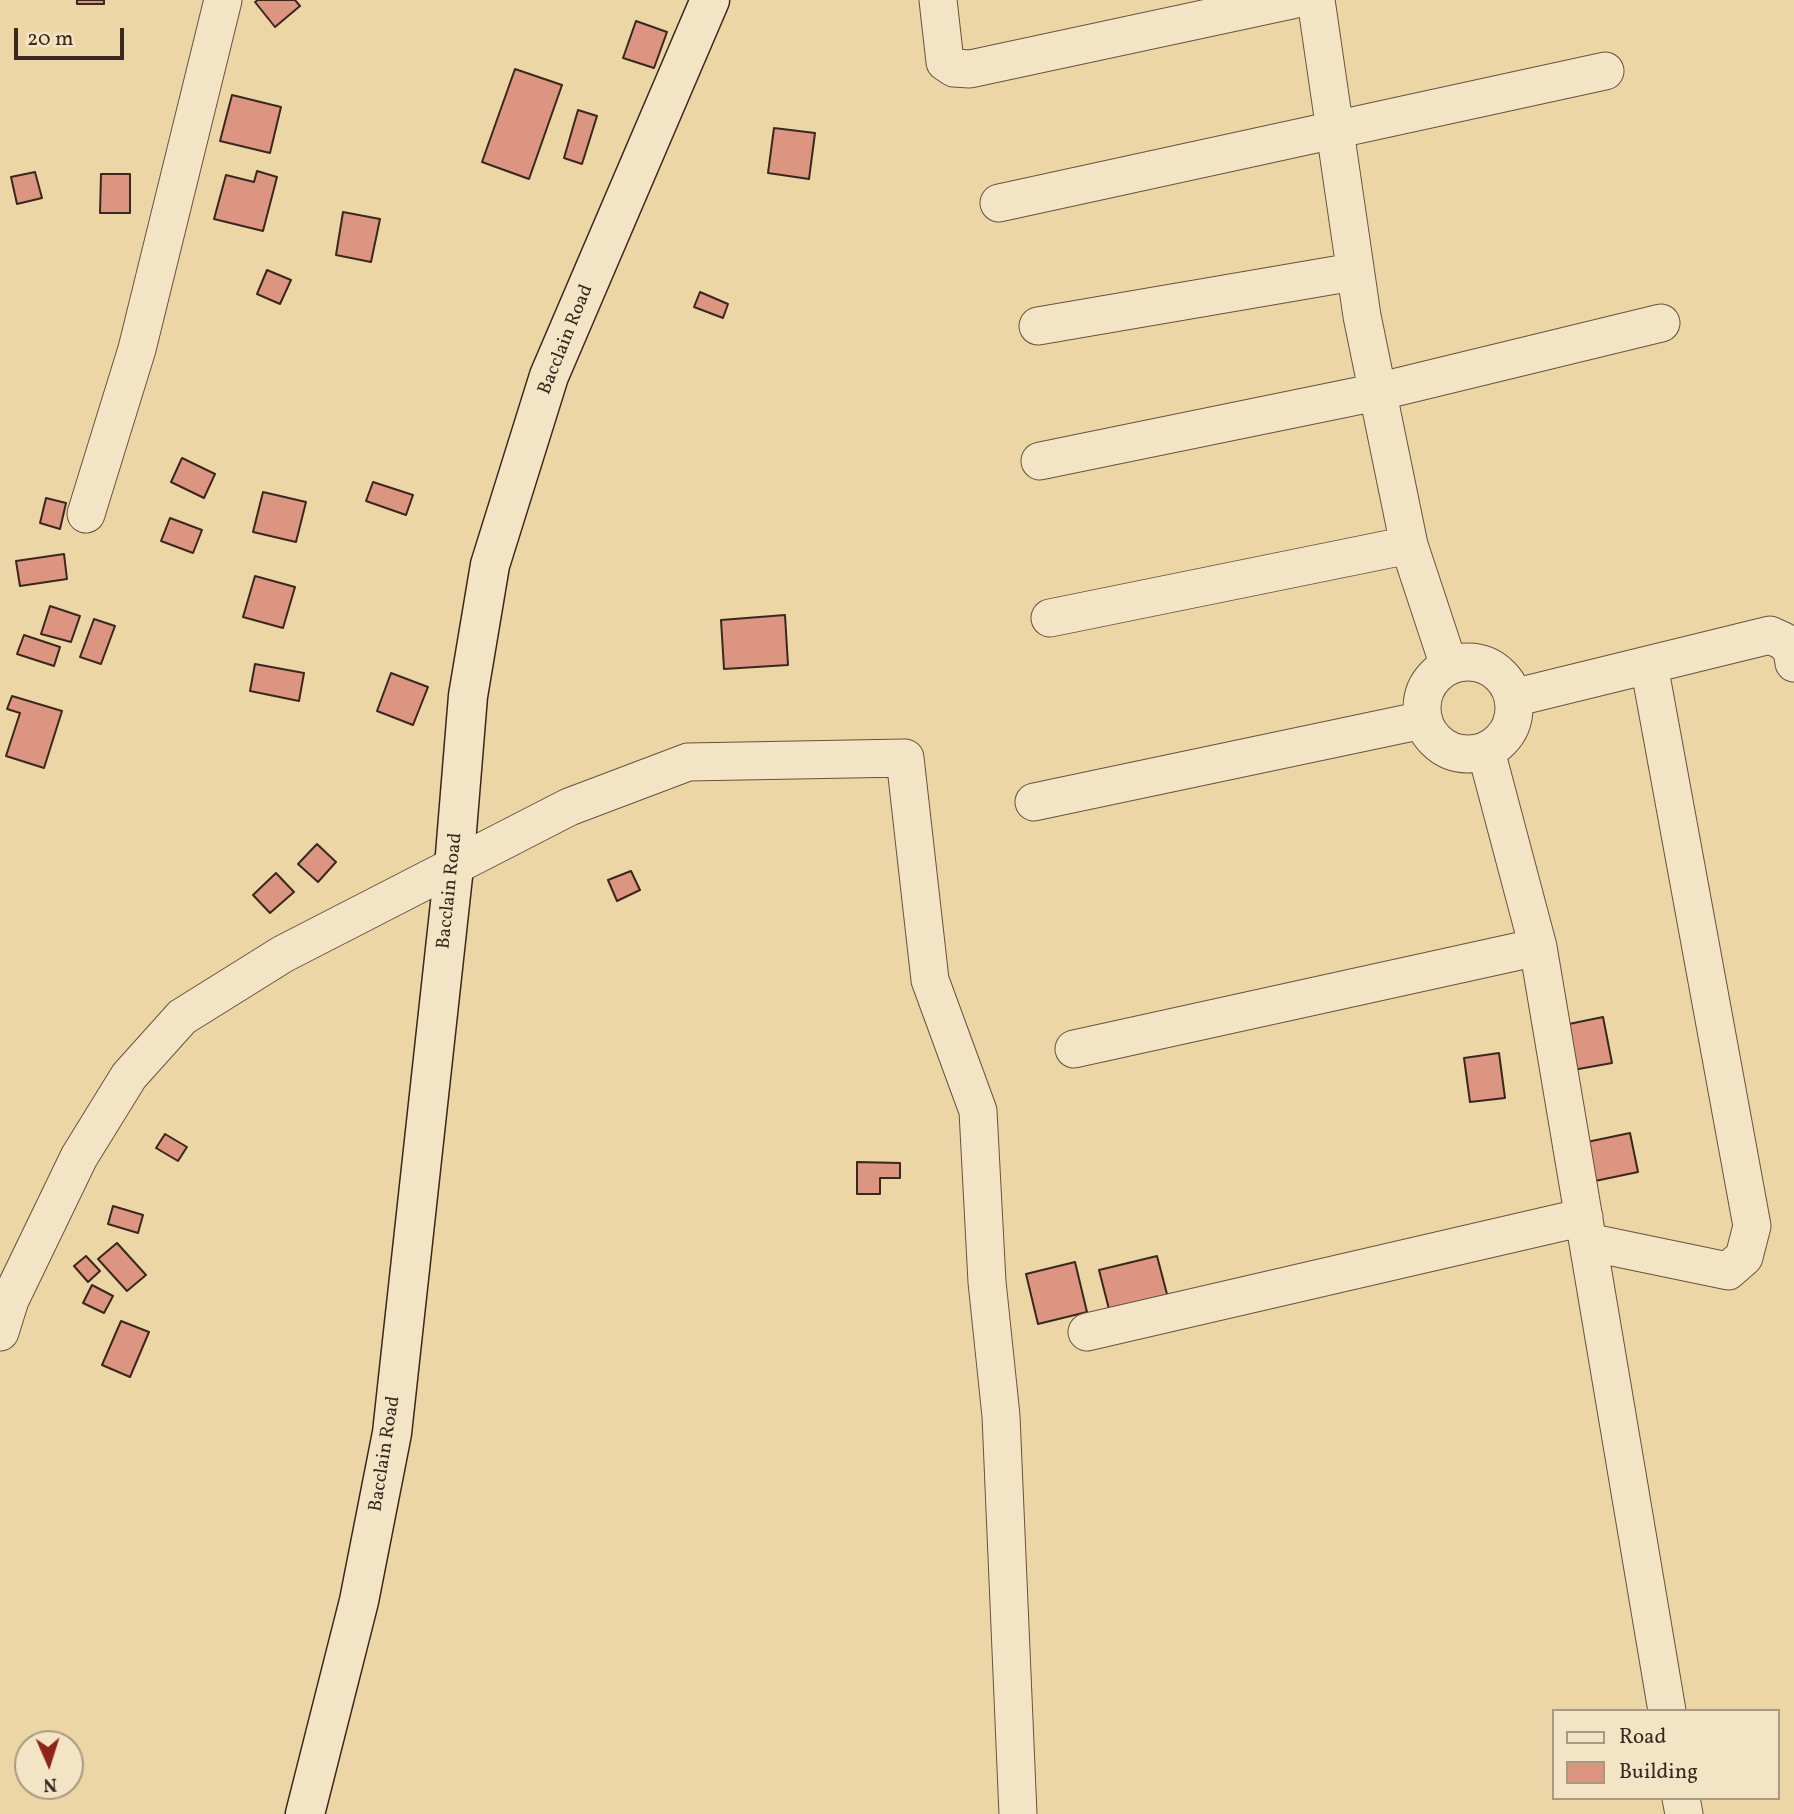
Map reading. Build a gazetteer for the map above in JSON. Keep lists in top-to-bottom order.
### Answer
{
  "streets": {
    "main road": ["Bacclain Road"]
  },
  "legend": ["Road", "Building"],
  "scale_bar": "20 m",
  "north": "bottom"
}
